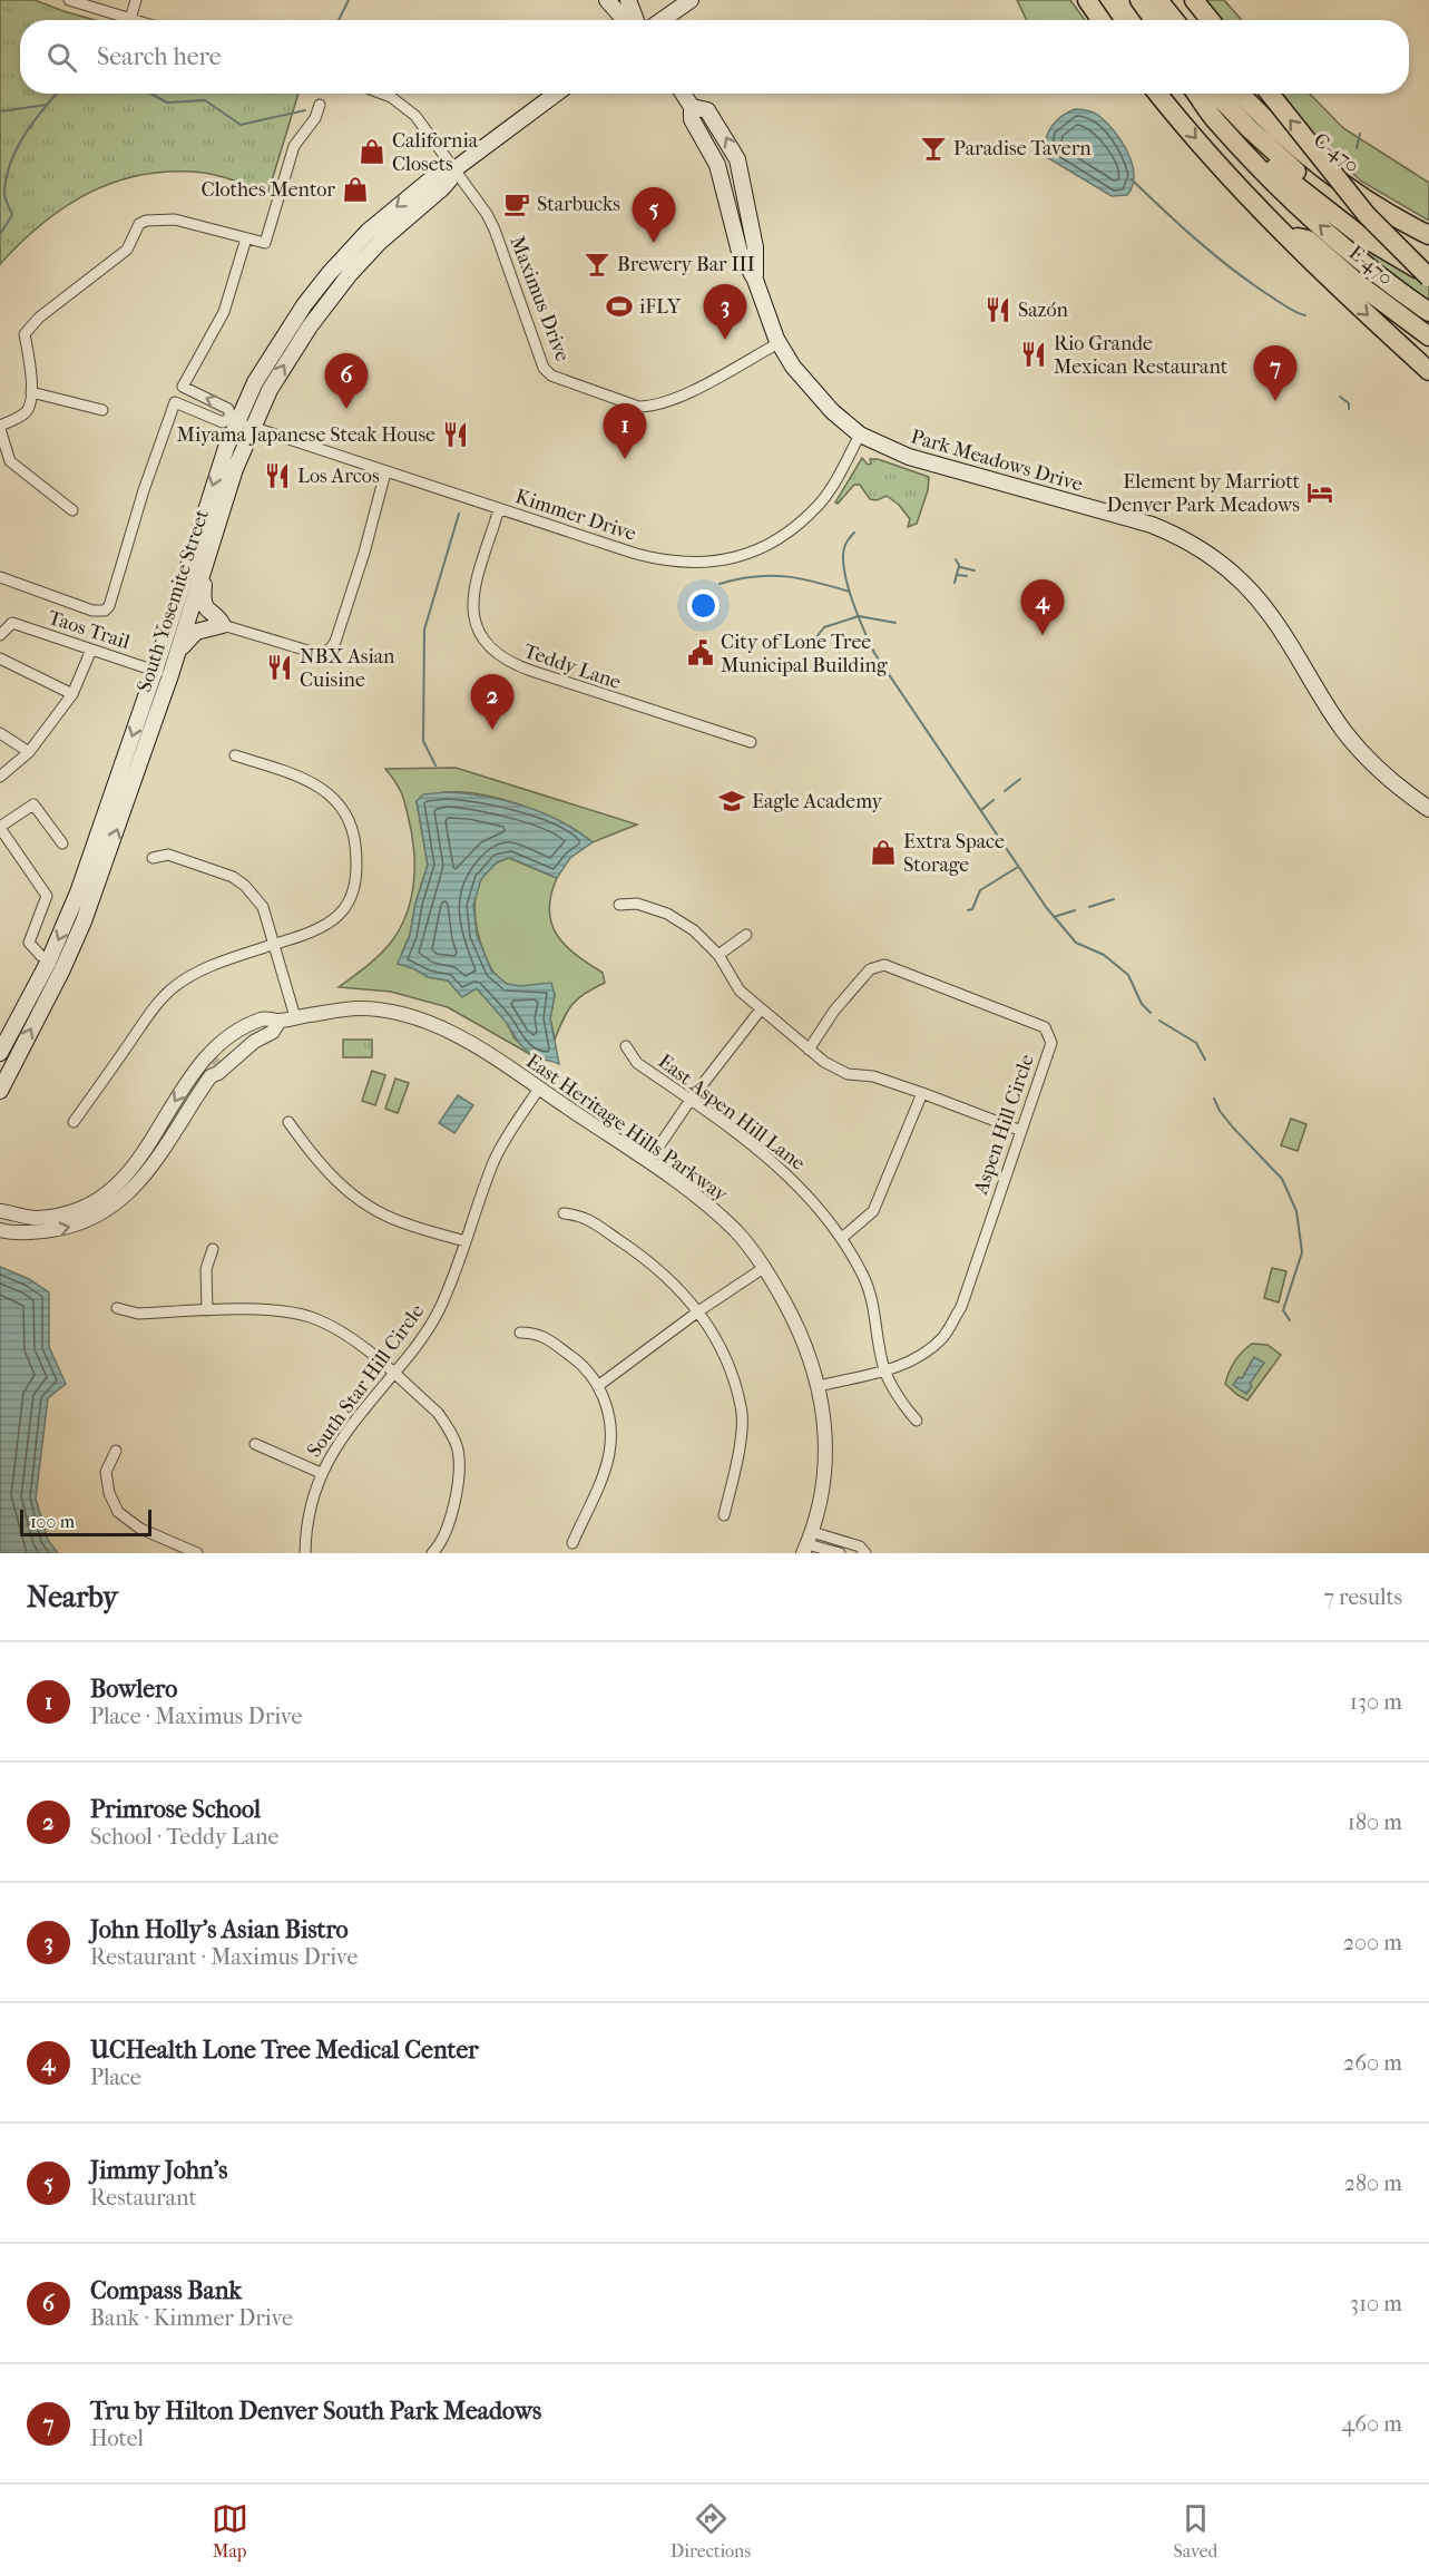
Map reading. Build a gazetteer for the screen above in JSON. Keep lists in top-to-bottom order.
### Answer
{
  "streets": {
    "highway": ["C-470", "E-470"],
    "main road": ["Park Meadows Drive", "South Yosemite Street"],
    "street": [
      "Maximus Drive",
      "Kimmer Drive",
      "Taos Trail",
      "Teddy Lane",
      "East Aspen Hill Lane",
      "Aspen Hill Circle",
      "East Heritage Hills Parkway",
      "South Star Hill Circle"
    ]
  },
  "crossings": [
    ["Maximus Drive", "Park Meadows Drive"],
    ["Maximus Drive", "South Yosemite Street"],
    ["Park Meadows Drive", "Kimmer Drive"],
    ["Kimmer Drive", "South Yosemite Street"],
    ["Kimmer Drive", "Teddy Lane"],
    ["South Yosemite Street", "Taos Trail"],
    ["East Aspen Hill Lane", "Aspen Hill Circle"],
    ["Aspen Hill Circle", "East Heritage Hills Parkway"],
    ["East Heritage Hills Parkway", "South Star Hill Circle"]
  ],
  "places": {
    "bar": ["Paradise Tavern", "Brewery Bar III"],
    "shop": ["California Closets", "Clothes Mentor", "Extra Space Storage"],
    "cafe": ["Starbucks"],
    "sports": ["iFLY"],
    "restaurant": [
      "Sazón",
      "Rio Grande Mexican Restaurant",
      "Miyama Japanese Steak House",
      "Los Arcos",
      "NBX Asian Cuisine"
    ],
    "hotel": ["Element by Marriott Denver Park Meadows"],
    "public building": ["City of Lone Tree Municipal Building"],
    "school or university": ["Eagle Academy"]
  },
  "scale_bar": "100 m",
  "page": {
    "search": "Search here",
    "pins": [
      "5",
      "3",
      "7",
      "6",
      "1",
      "4",
      "2"
    ],
    "scale": "100 m",
    "heading": ["Nearby", "7 results"],
    "list": [
      {
        "mark": "1",
        "name": "Bowlero",
        "note": "Place · Maximus Drive",
        "value": "130 m"
      },
      {
        "mark": "2",
        "name": "Primrose School",
        "note": "School · Teddy Lane",
        "value": "180 m"
      },
      {
        "mark": "3",
        "name": "John Holly's Asian Bistro",
        "note": "Restaurant · Maximus Drive",
        "value": "200 m"
      },
      {
        "mark": "4",
        "name": "UCHealth Lone Tree Medical Center",
        "note": "Place",
        "value": "260 m"
      },
      {
        "mark": "5",
        "name": "Jimmy John's",
        "note": "Restaurant",
        "value": "280 m"
      },
      {
        "mark": "6",
        "name": "Compass Bank",
        "note": "Bank · Kimmer Drive",
        "value": "310 m"
      },
      {
        "mark": "7",
        "name": "Tru by Hilton Denver South Park Meadows",
        "note": "Hotel",
        "value": "460 m"
      }
    ],
    "nav": ["Map", "Directions", "Saved"]
  }
}
